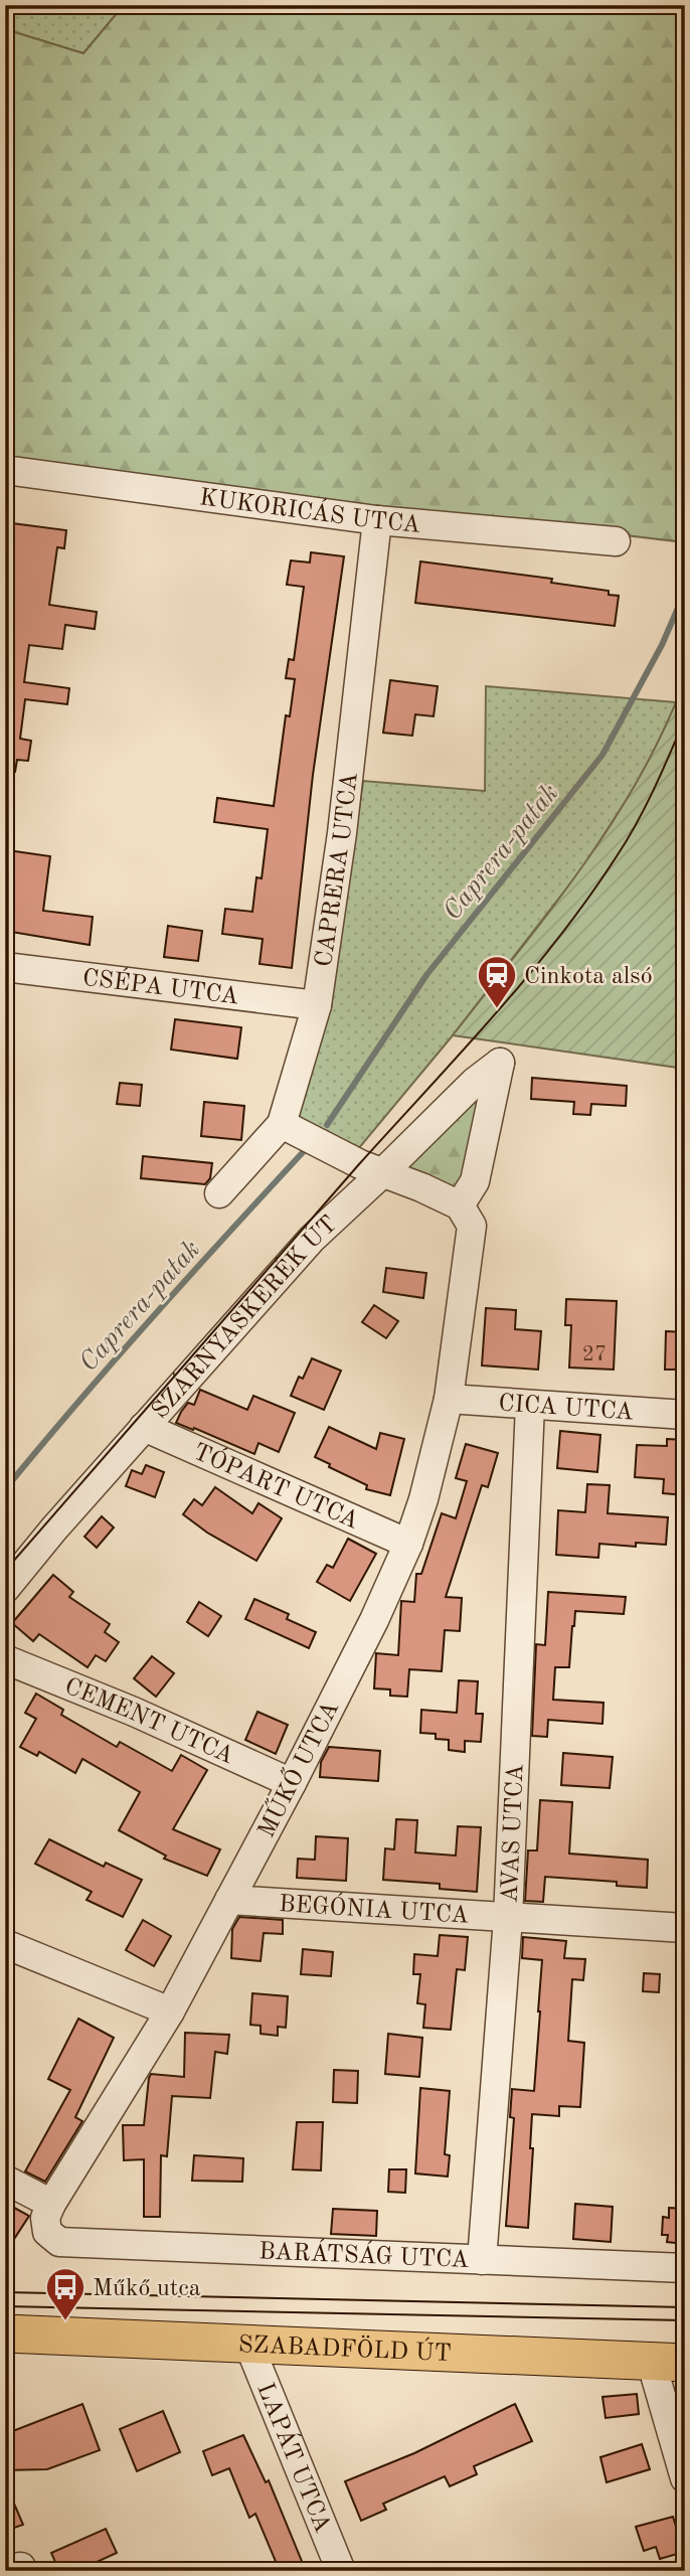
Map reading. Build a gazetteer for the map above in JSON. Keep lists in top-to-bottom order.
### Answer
{
  "streets": {
    "main road": ["SZABADFÖLD ÚT"],
    "street": [
      "KUKORICÁS UTCA",
      "CAPRERA UTCA",
      "CSÉPA UTCA",
      "SZÁRNYASKERÉK ÚT",
      "CICA UTCA",
      "TÓPART UTCA",
      "CEMENT UTCA",
      "MŰKŐ UTCA",
      "AVAS UTCA",
      "BEGÓNIA UTCA",
      "BARÁTSÁG UTCA",
      "LAPÁT UTCA"
    ]
  },
  "crossings": [
    ["KUKORICÁS UTCA", "CAPRERA UTCA"],
    ["CAPRERA UTCA", "CSÉPA UTCA"],
    ["SZÁRNYASKERÉK ÚT", "TÓPART UTCA"],
    ["SZÁRNYASKERÉK ÚT", "MŰKŐ UTCA"],
    ["CICA UTCA", "MŰKŐ UTCA"],
    ["CICA UTCA", "AVAS UTCA"],
    ["TÓPART UTCA", "MŰKŐ UTCA"],
    ["CEMENT UTCA", "MŰKŐ UTCA"],
    ["MŰKŐ UTCA", "BEGÓNIA UTCA"],
    ["MŰKŐ UTCA", "BARÁTSÁG UTCA"],
    ["AVAS UTCA", "BEGÓNIA UTCA"],
    ["AVAS UTCA", "BARÁTSÁG UTCA"],
    ["SZABADFÖLD ÚT", "LAPÁT UTCA"]
  ],
  "water": ["Caprera-patak"],
  "places": {
    "station": ["Cinkota alsó"],
    "bus stop": ["Műkő utca"]
  },
  "house_numbers": ["27"]
}
